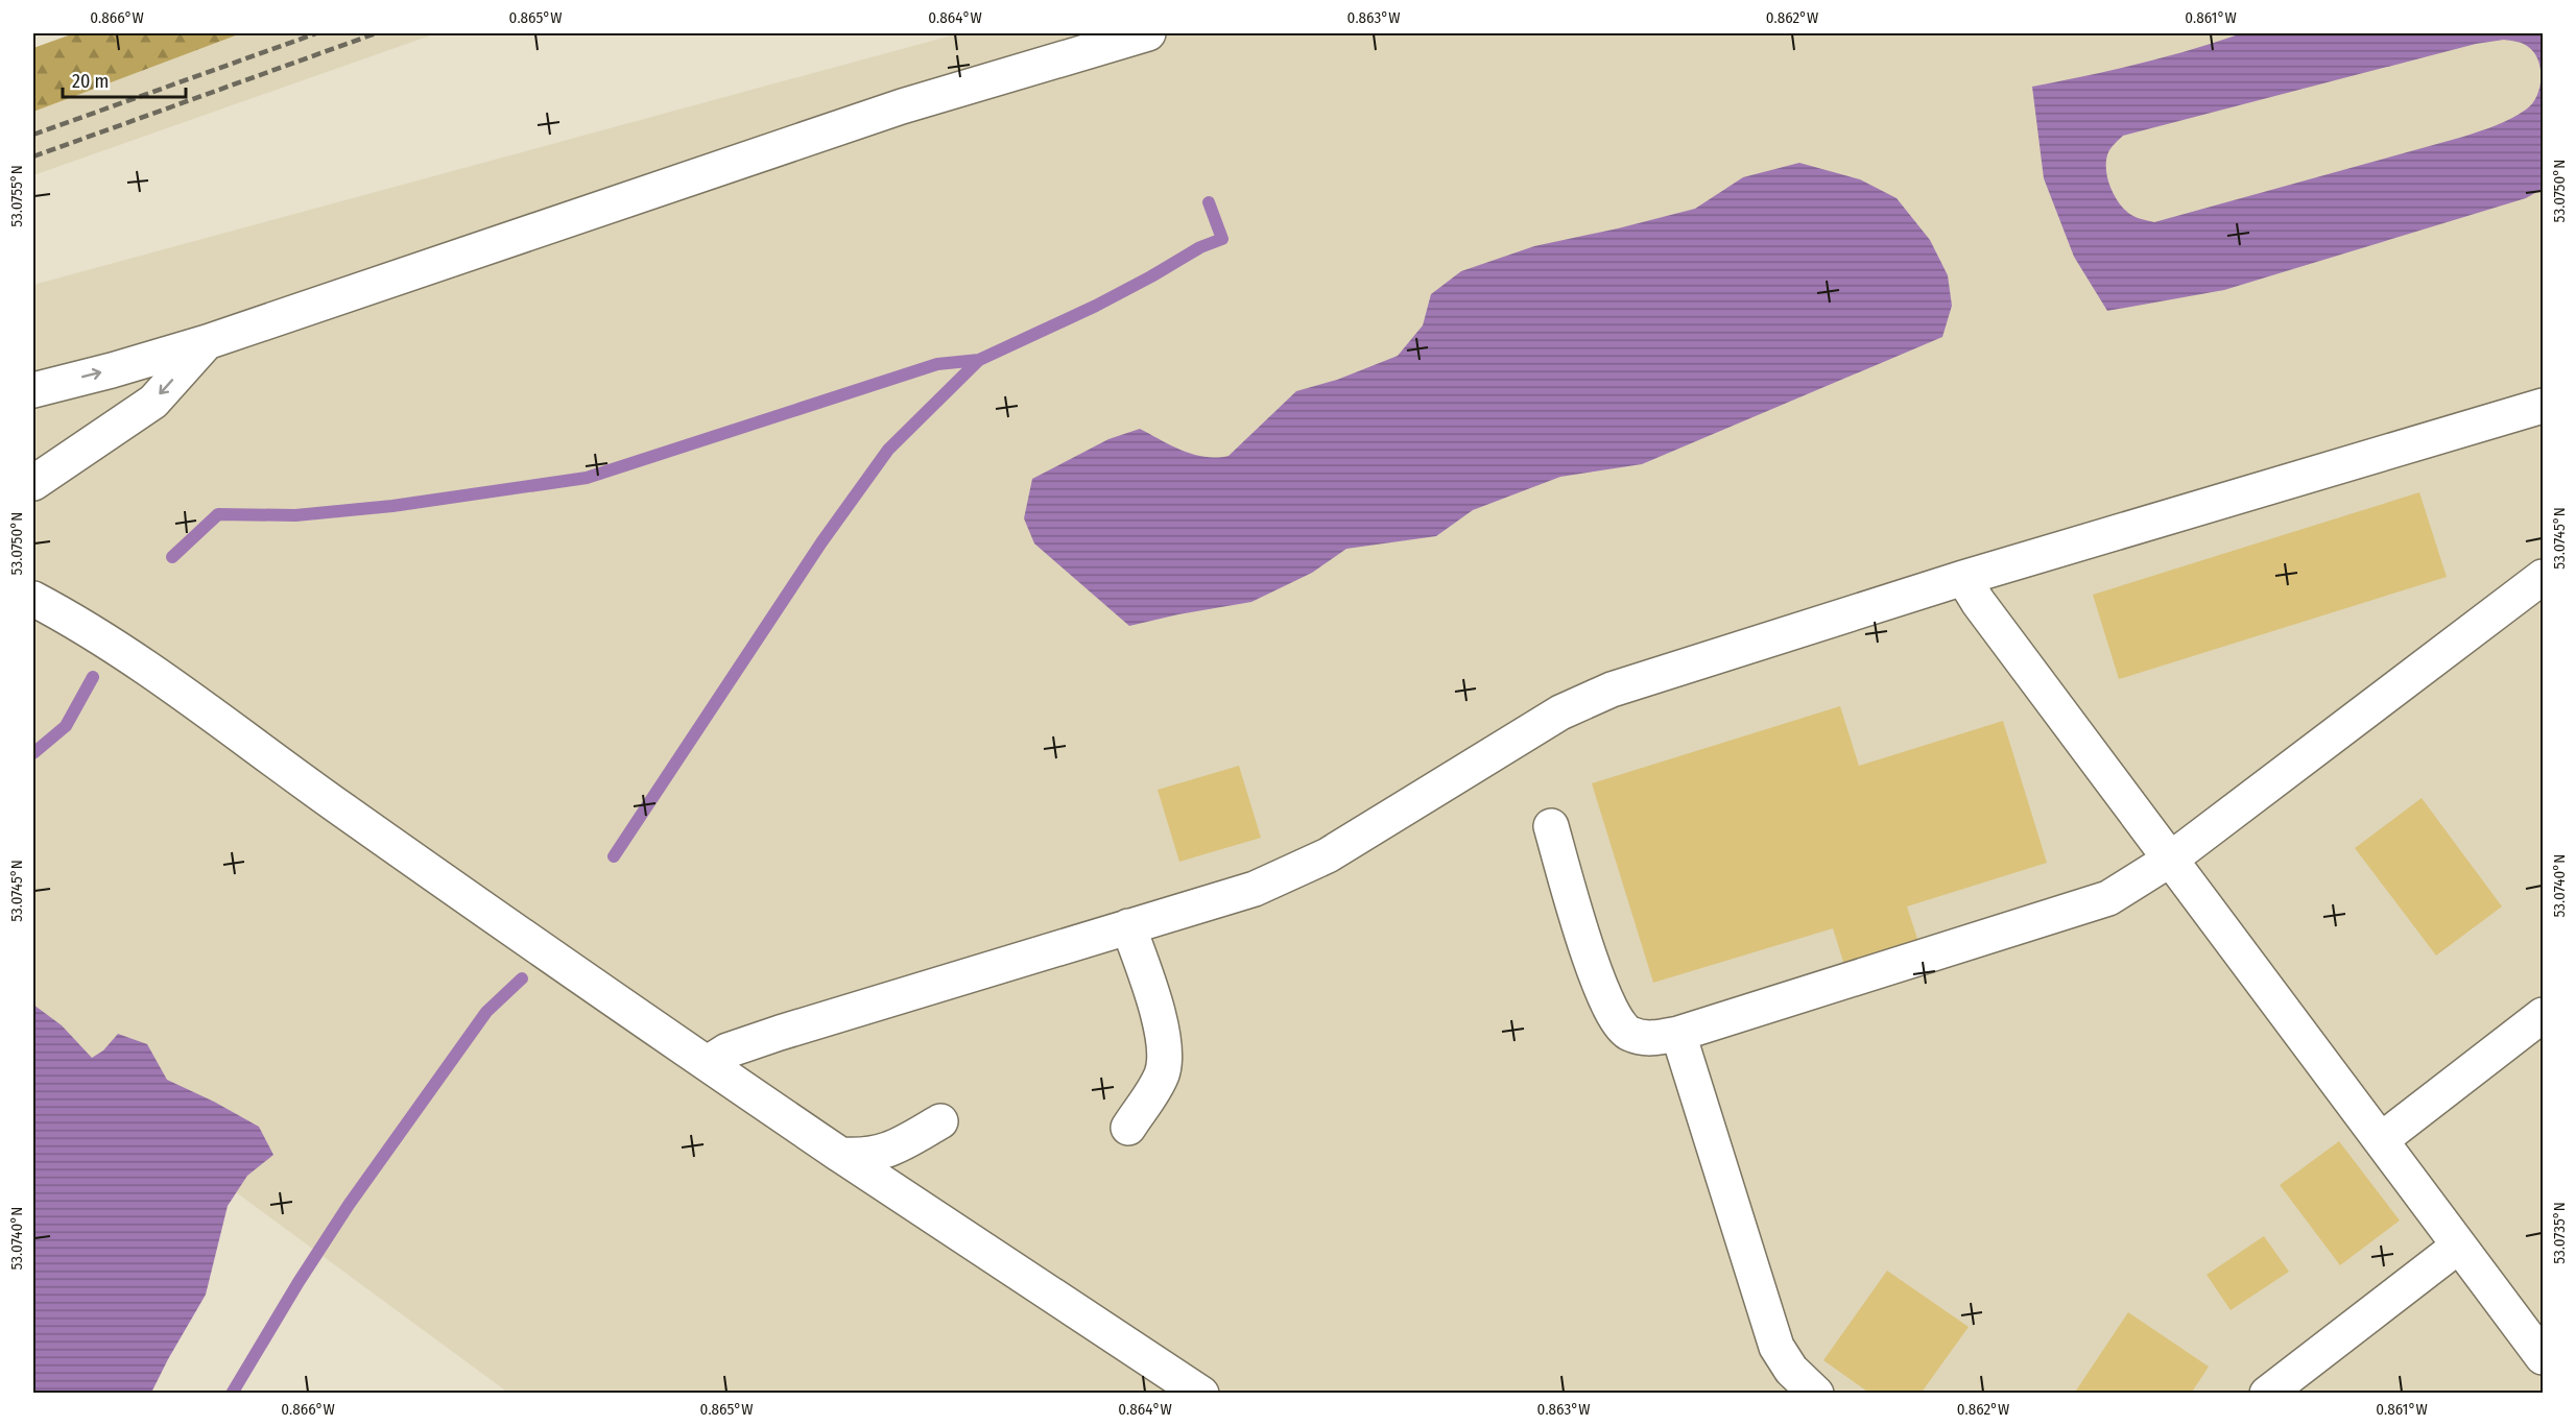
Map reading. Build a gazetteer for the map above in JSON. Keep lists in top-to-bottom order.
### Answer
{
  "scale_bar": "20 m",
  "coordinates": [
    "0.866°W",
    "0.865°W",
    "0.864°W",
    "0.863°W",
    "0.862°W",
    "0.861°W",
    "53.0750°N",
    "53.0755°N",
    "53.0745°N",
    "53.0740°N",
    "53.0735°N"
  ]
}
